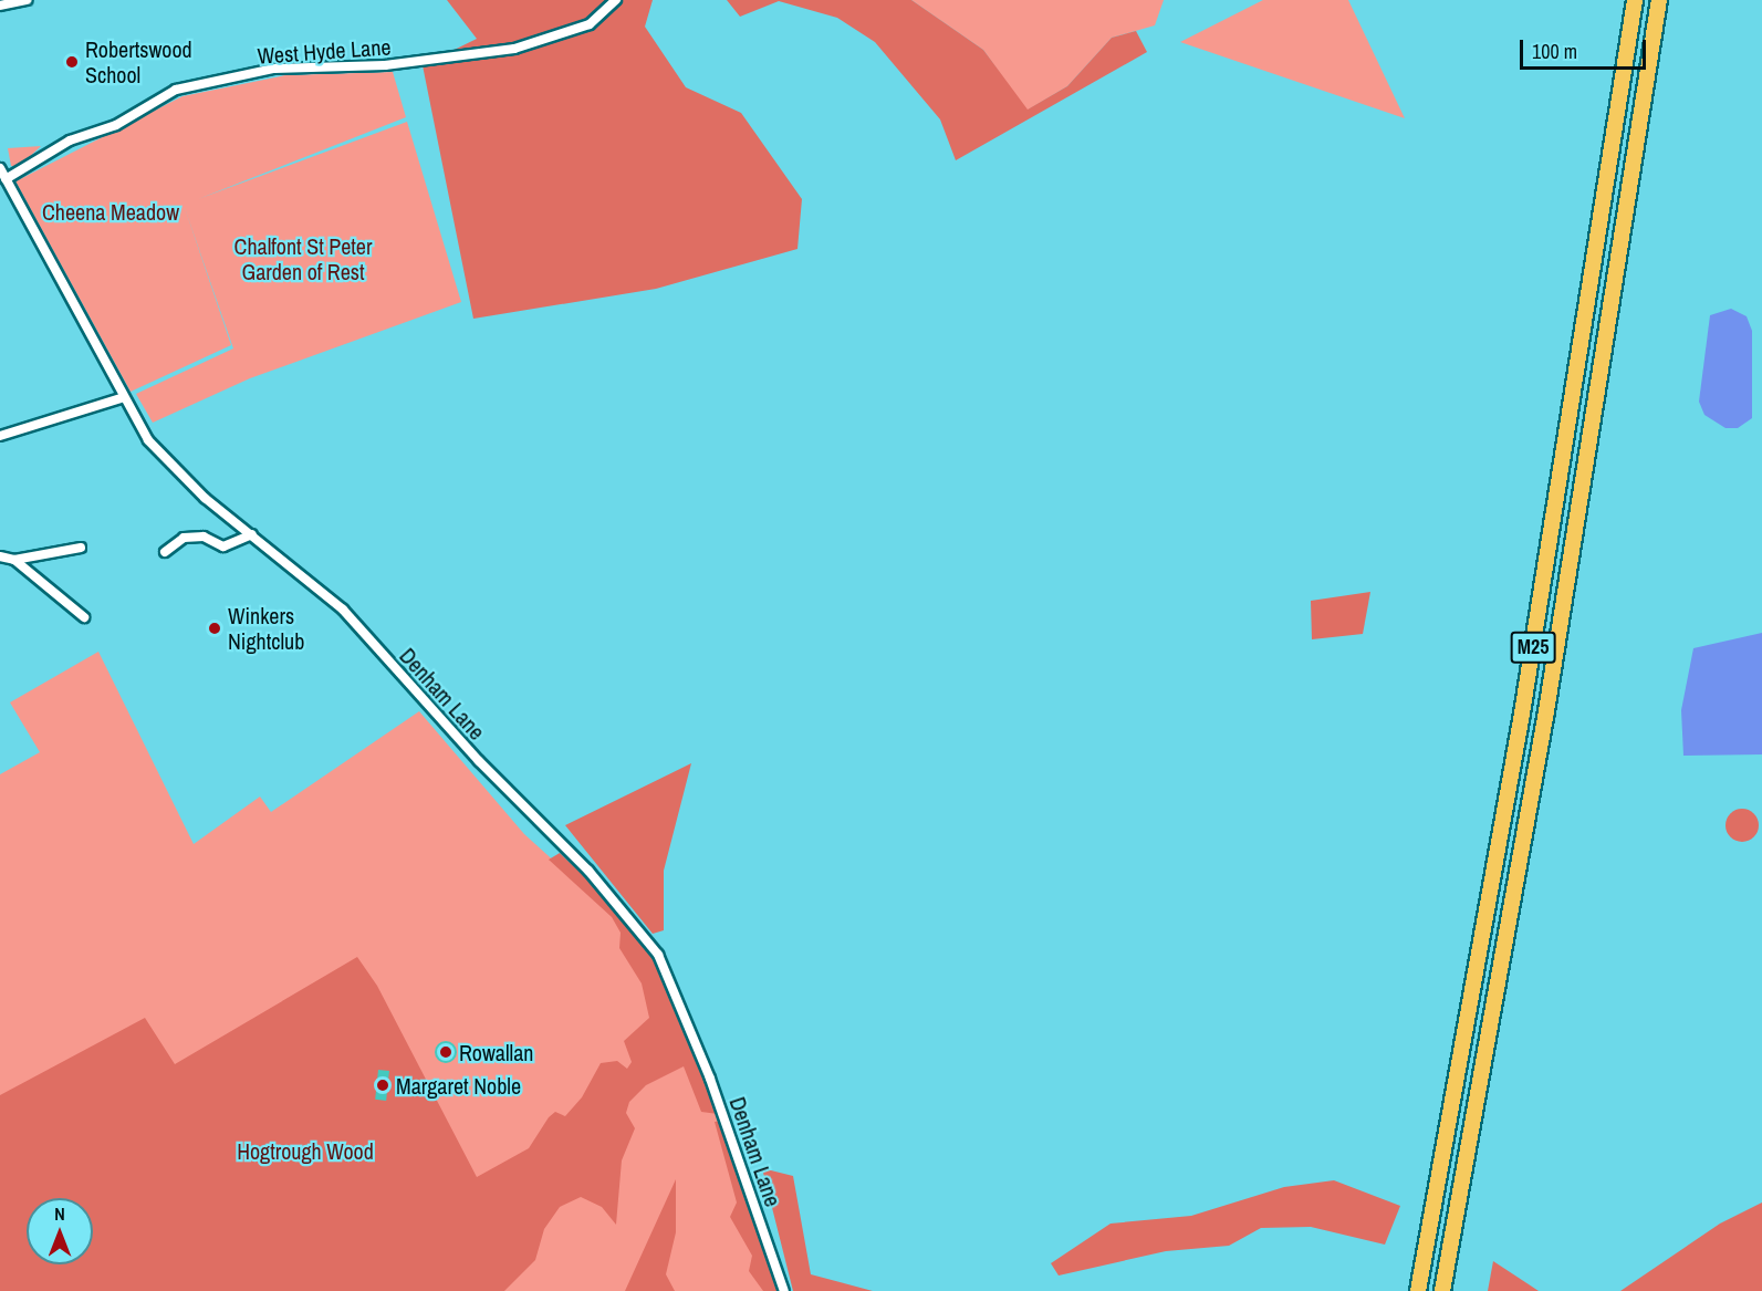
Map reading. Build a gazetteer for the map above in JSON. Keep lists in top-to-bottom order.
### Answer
{
  "streets": {
    "highway": ["M25"],
    "street": ["West Hyde Lane", "Denham Lane"]
  },
  "crossings": [
    ["West Hyde Lane", "Denham Lane"]
  ],
  "parks": ["Cheena Meadow", "Chalfont St Peter Garden of Rest", "Hogtrough Wood"],
  "places": [
    "Robertswood School",
    "Winkers Nightclub",
    "Rowallan",
    "Margaret Noble"
  ],
  "scale_bar": "100 m",
  "north": "top"
}
